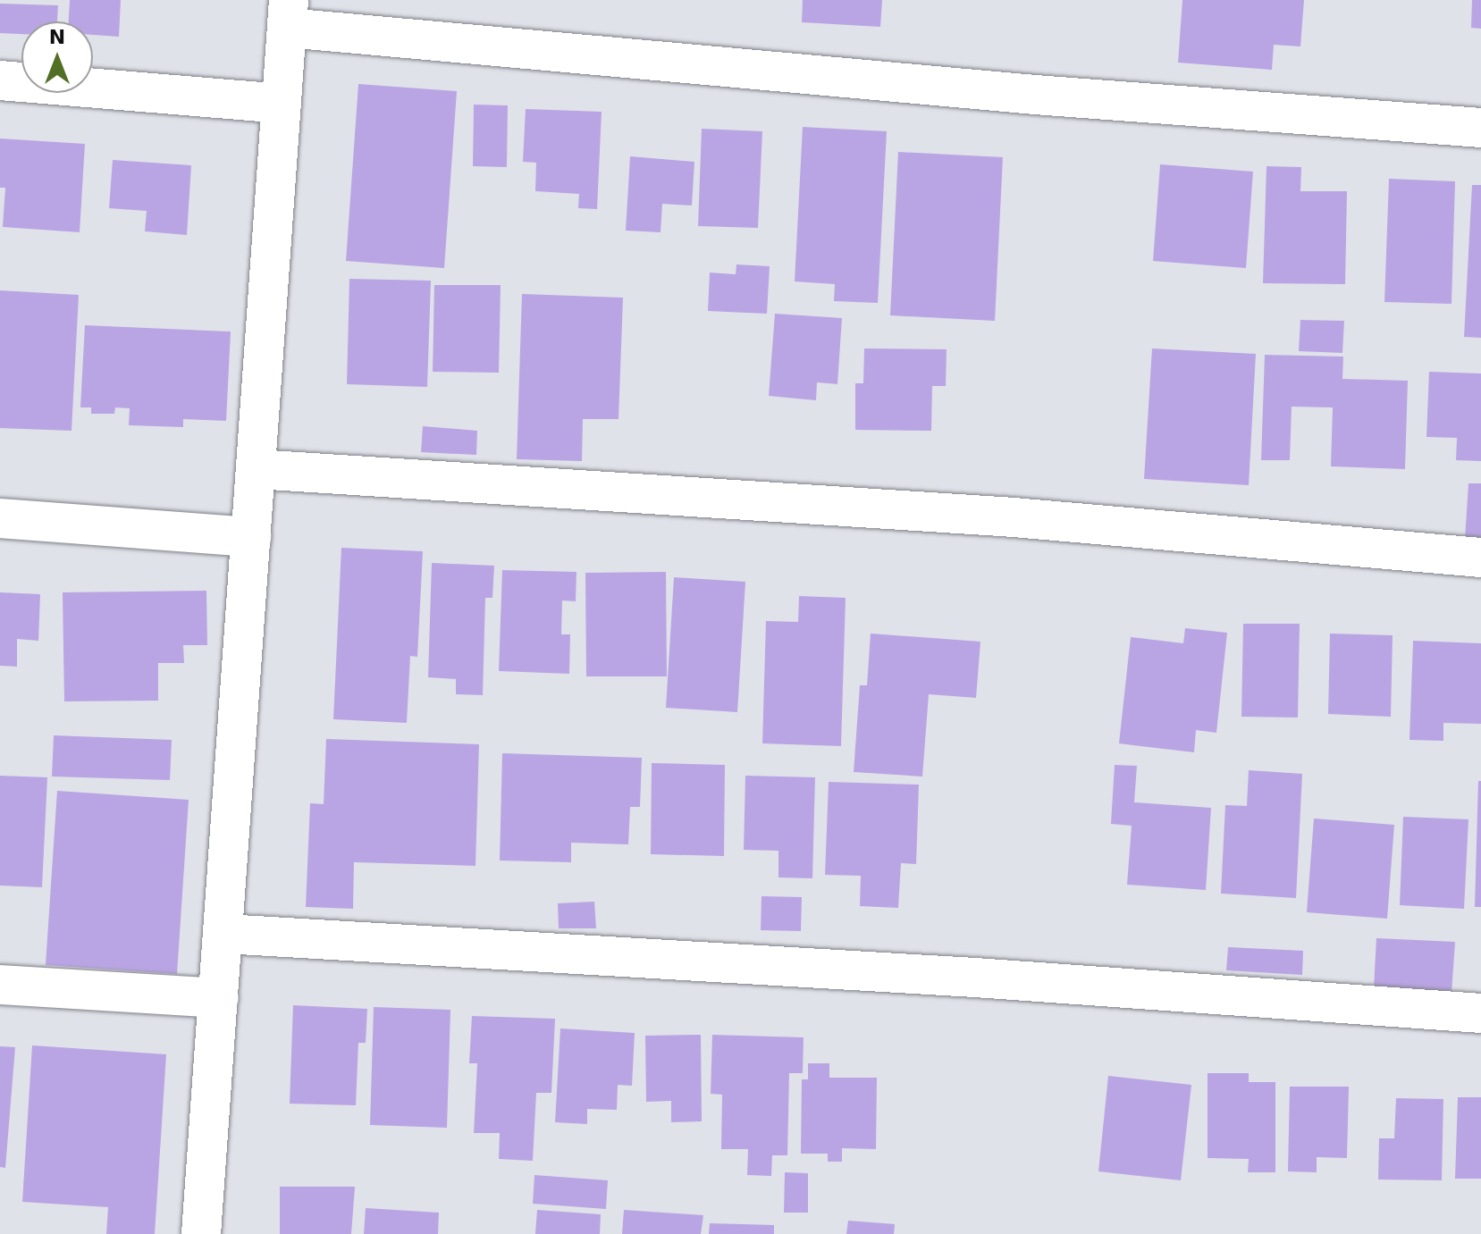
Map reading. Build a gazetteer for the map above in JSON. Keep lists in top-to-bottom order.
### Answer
{
  "north": "top"
}
